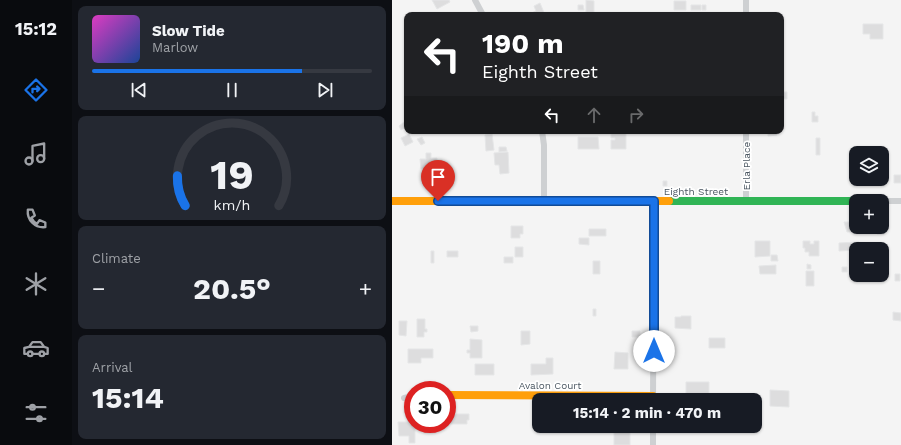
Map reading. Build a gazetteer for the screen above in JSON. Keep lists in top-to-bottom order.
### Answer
{
  "streets": {
    "street": ["Erla Place", "Eighth Street", "Avalon Court"]
  },
  "crossings": [
    ["Erla Place", "Eighth Street"]
  ],
  "page": {
    "tabs": "15:12",
    "turn": ["190 m", "Eighth Street"],
    "song": ["Slow Tide", "Marlow"],
    "map_buttons": ["+", "−"],
    "tile": [
      "Climate",
      ["Arrival", "15:14"]
    ],
    "heat": ["−", "20.5°", "+"],
    "limit": "30",
    "trip": "15:14 · 2 min · 470 m",
    "gauge": ["19", "km/h"]
  }
}
